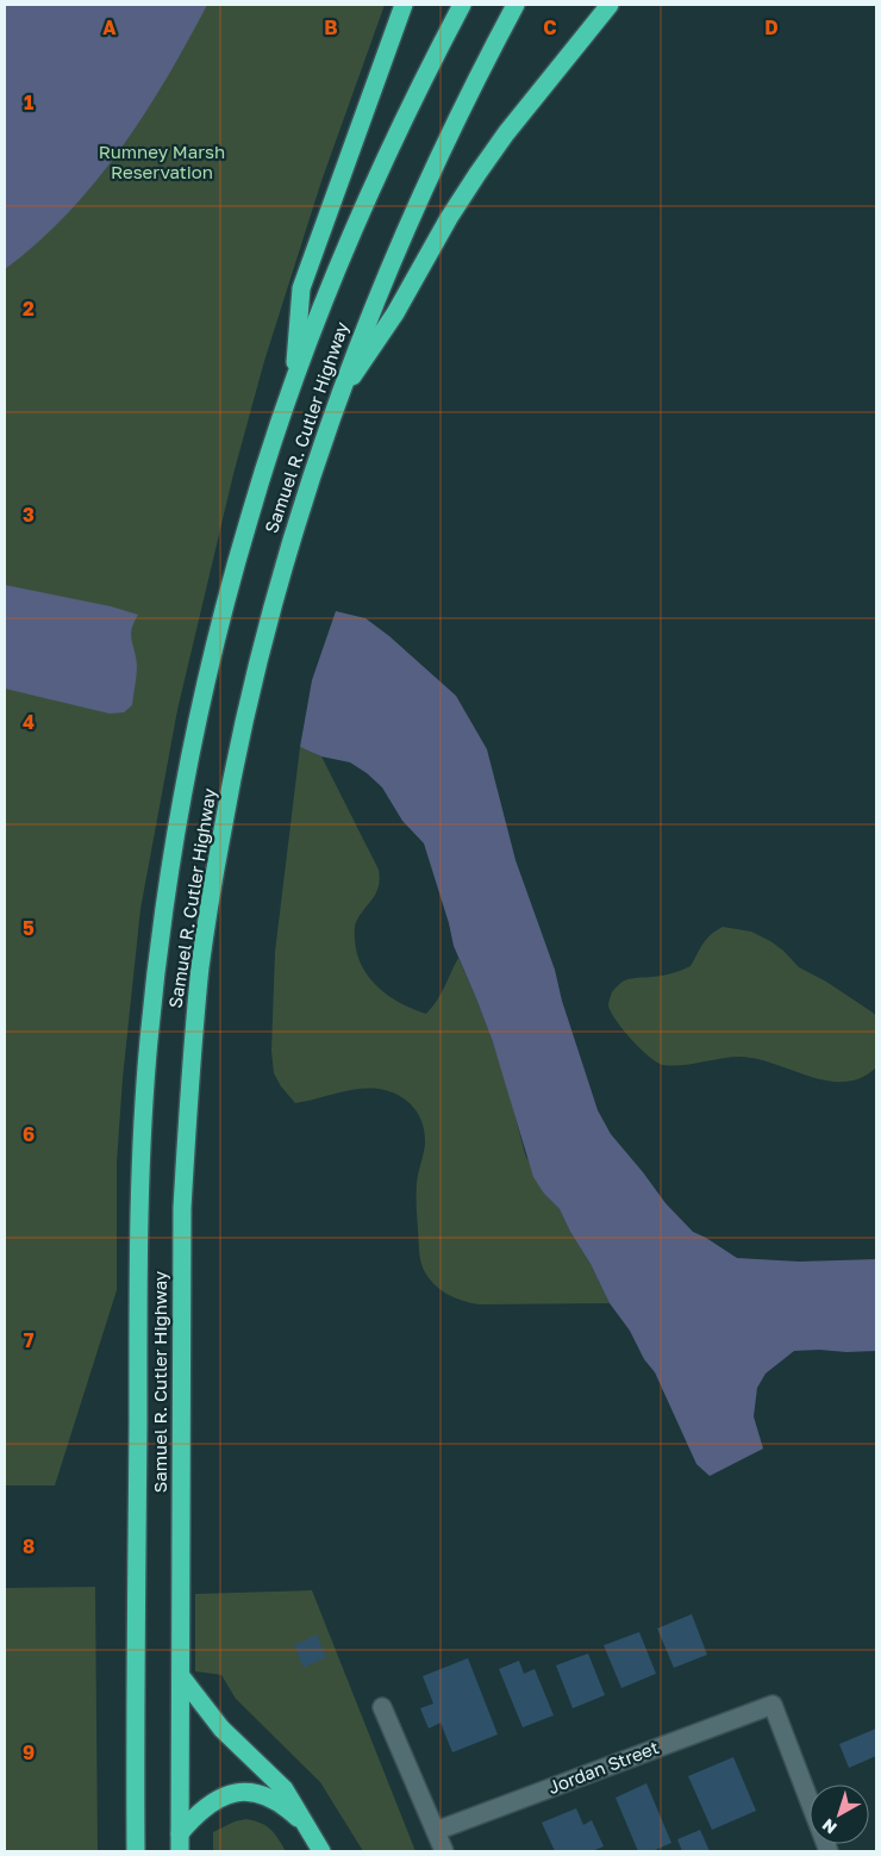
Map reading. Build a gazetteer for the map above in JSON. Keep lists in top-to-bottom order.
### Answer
{
  "streets": {
    "highway": ["Samuel R. Cutler Highway"],
    "street": ["Jordan Street"]
  },
  "parks": ["Rumney Marsh Reservation"],
  "north": "bottom left",
  "grid": {
    "columns": [
      "A",
      "B",
      "C",
      "D"
    ],
    "rows": [
      "1",
      "2",
      "3",
      "4",
      "5",
      "6",
      "7",
      "8",
      "9"
    ]
  }
}
